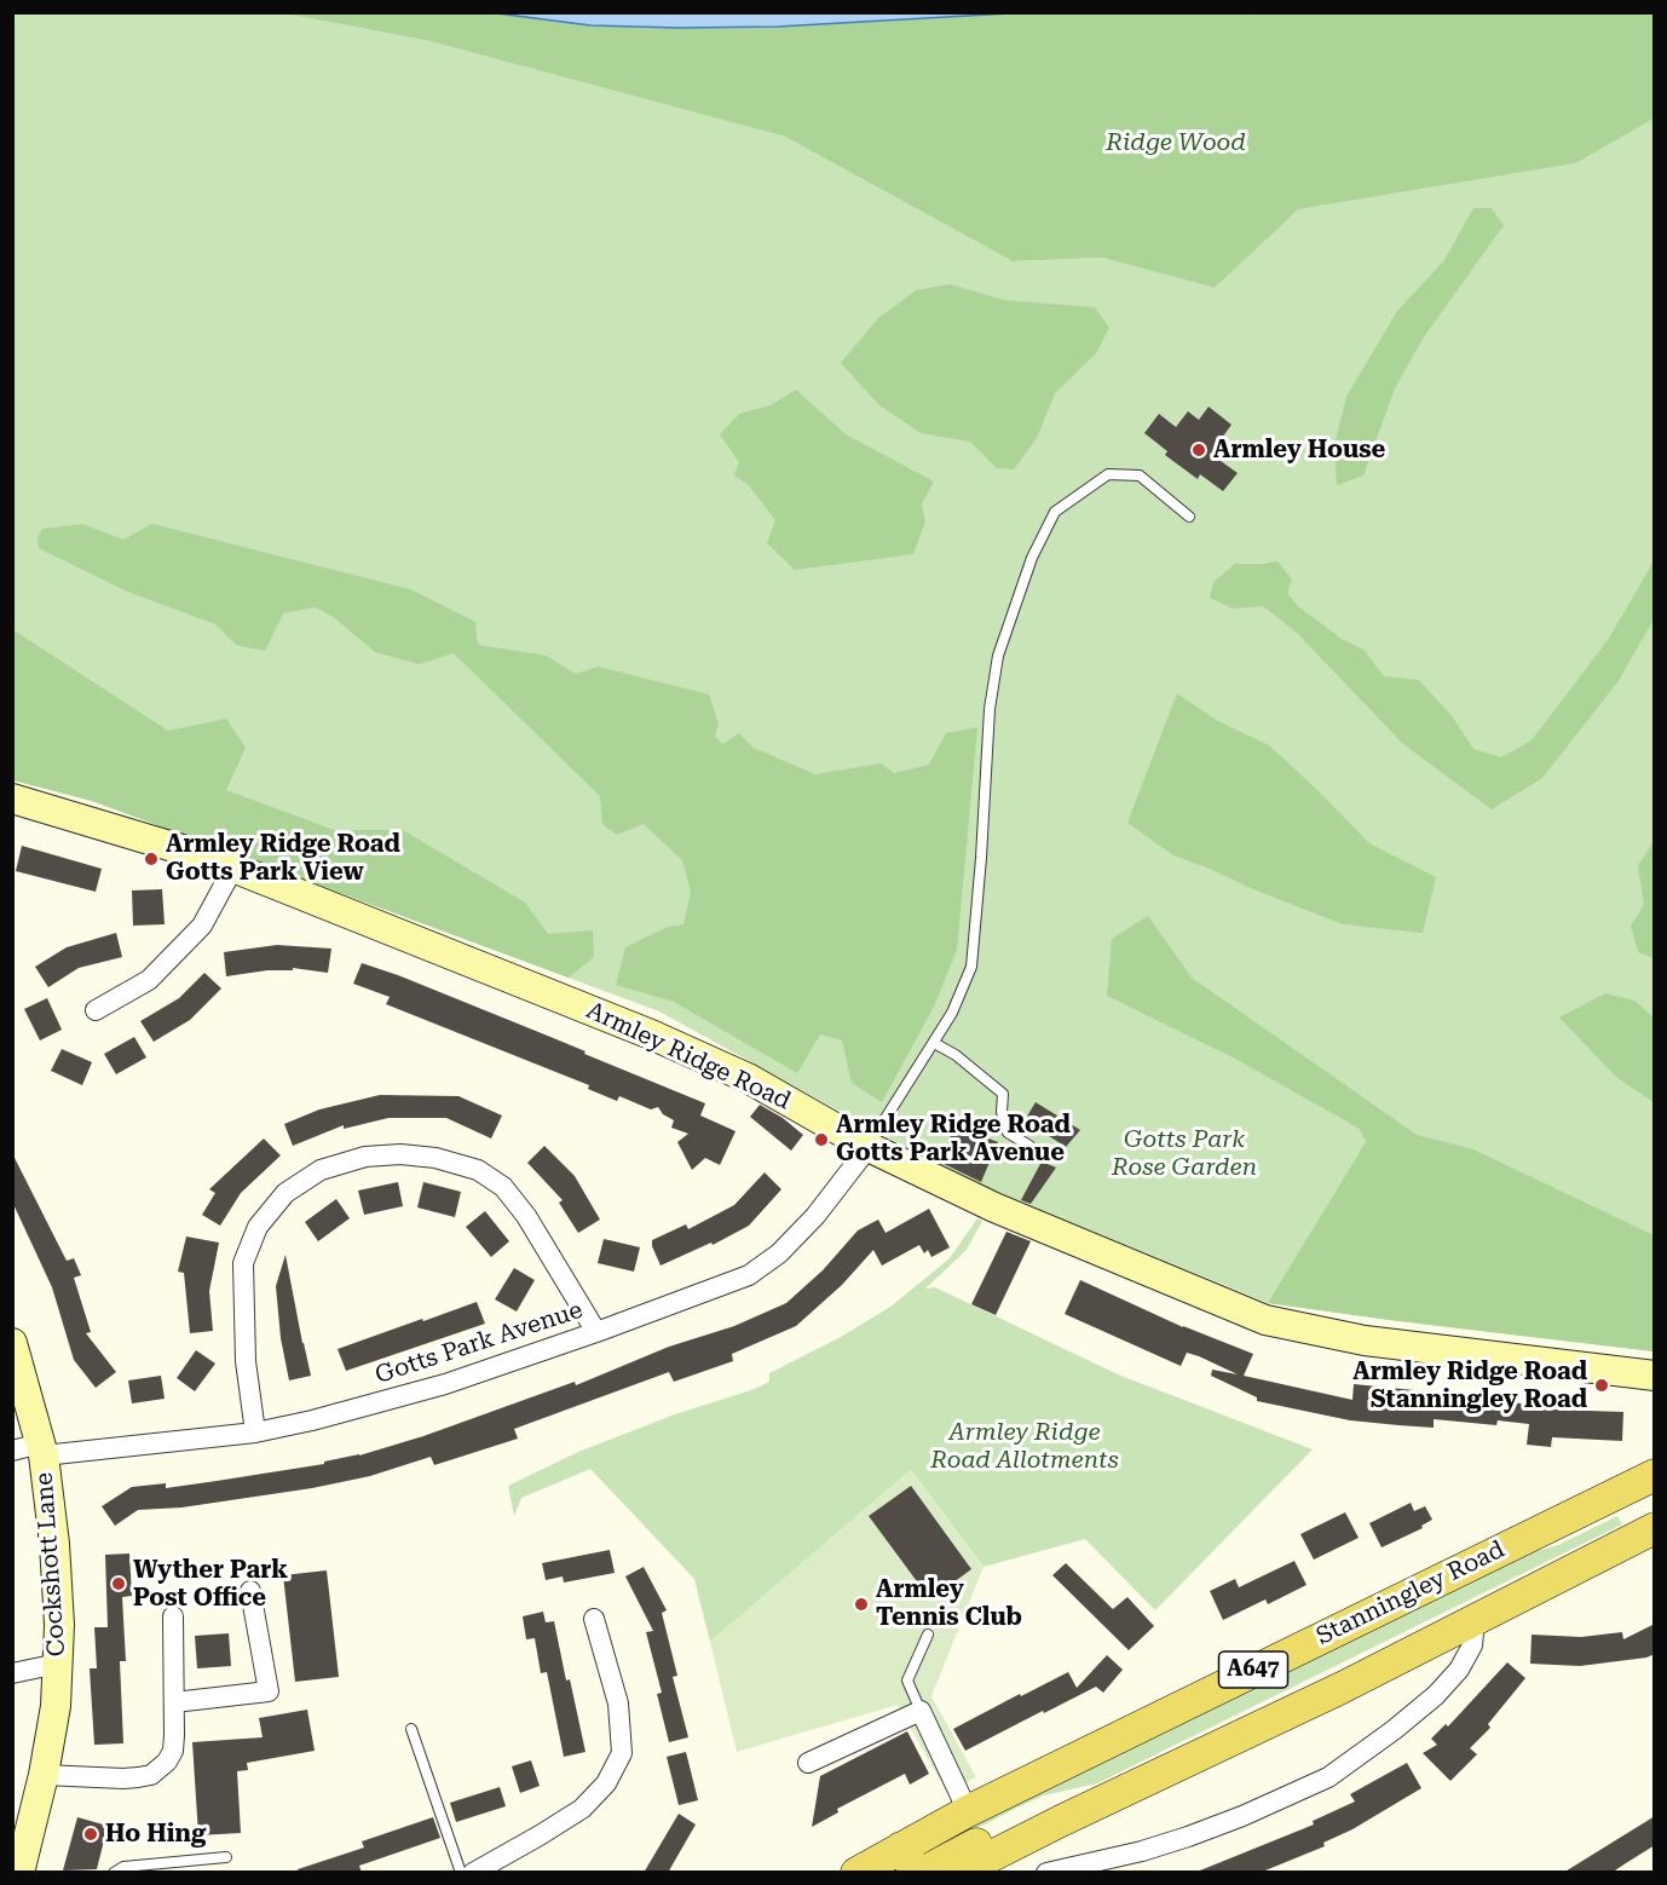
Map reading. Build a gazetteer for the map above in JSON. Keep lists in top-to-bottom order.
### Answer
{
  "streets": {
    "main road": ["Stanningley Road", "A647"],
    "street": ["Armley Ridge Road", "Gotts Park Avenue", "Cockshott Lane"]
  },
  "crossings": [
    ["Armley Ridge Road", "Gotts Park Avenue"],
    ["Gotts Park Avenue", "Cockshott Lane"]
  ],
  "parks": ["Ridge Wood", "Gotts Park Rose Garden", "Armley Ridge Road Allotments"],
  "places": [
    "Armley House",
    "Armley Ridge Road Gotts Park View",
    "Armley Ridge Road Gotts Park Avenue",
    "Armley Ridge Road Stanningley Road",
    "Wyther Park Post Office",
    "Armley Tennis Club",
    "Ho Hing"
  ]
}
